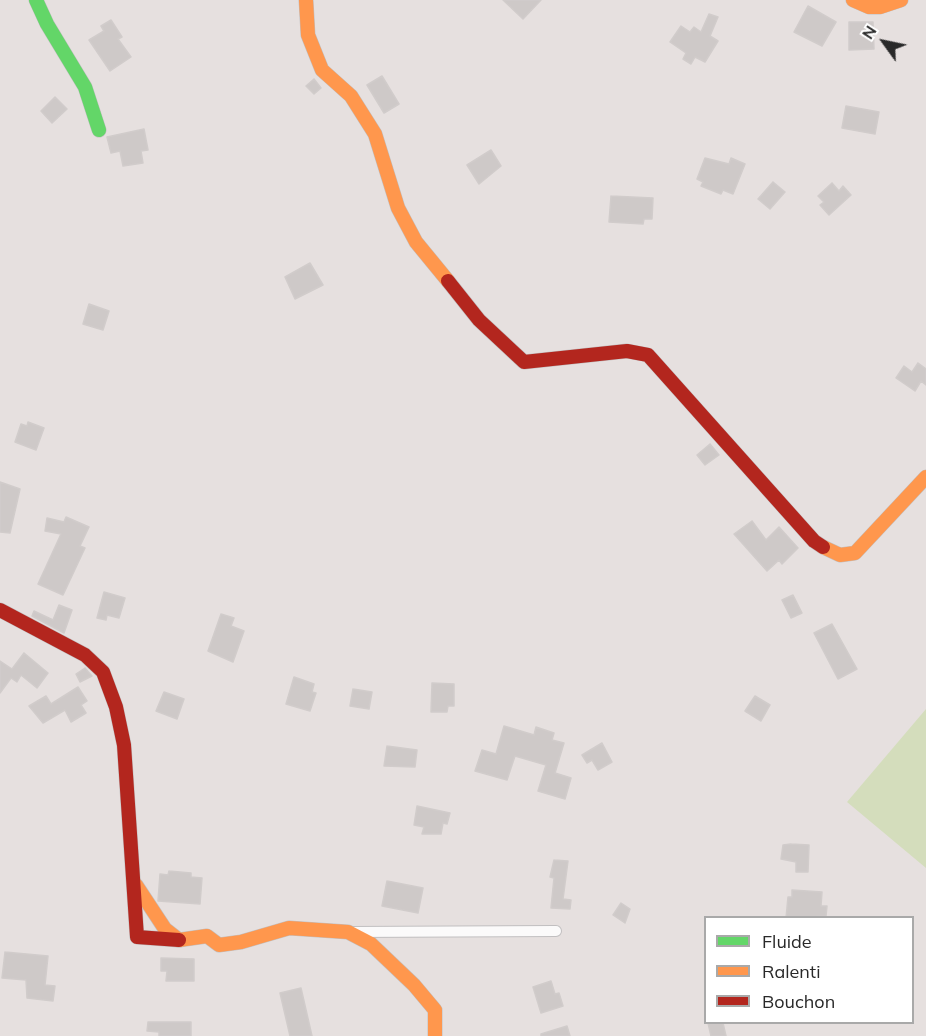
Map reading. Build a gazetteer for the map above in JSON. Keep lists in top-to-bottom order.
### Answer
{
  "legend": ["Fluide", "Ralenti", "Bouchon"],
  "north": "top left"
}
